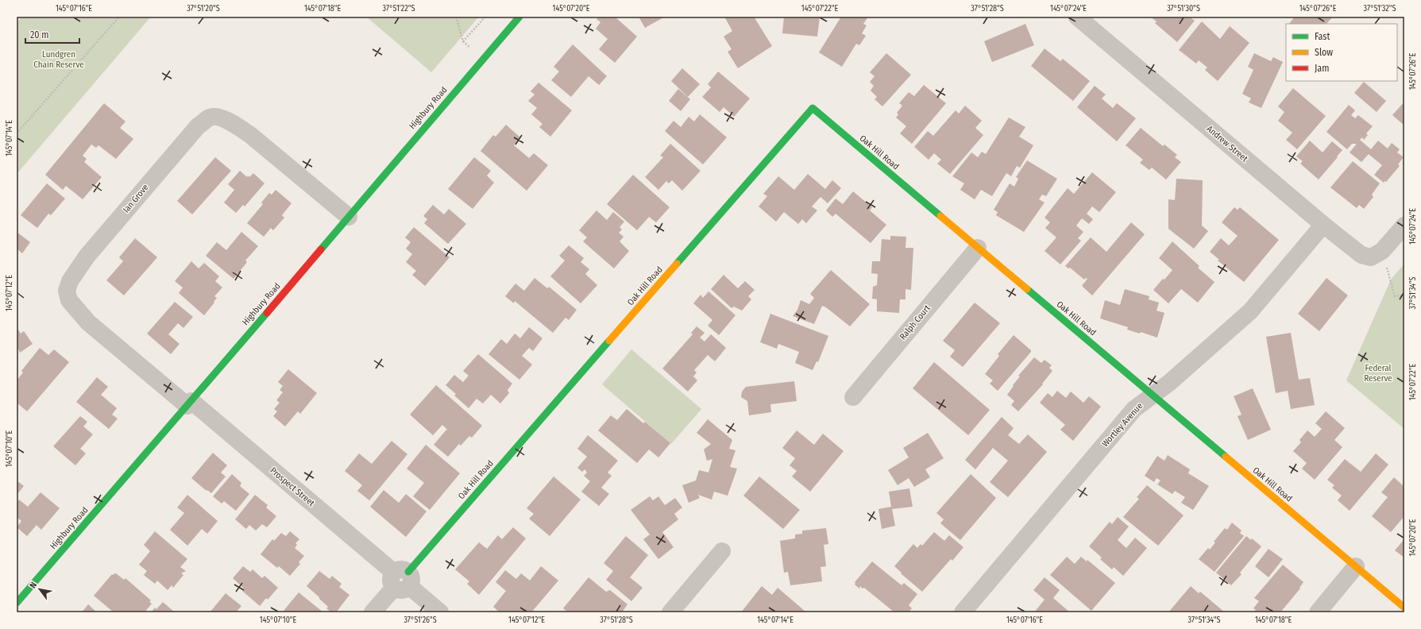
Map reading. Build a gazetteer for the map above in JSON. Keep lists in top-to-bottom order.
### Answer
{
  "streets": {
    "street": [
      "Highbury Road",
      "Andrew Street",
      "Oak Hill Road",
      "Ian Grove",
      "Ralph Court",
      "Wortley Avenue",
      "Prospect Street"
    ]
  },
  "crossings": [
    ["Highbury Road", "Ian Grove"],
    ["Highbury Road", "Prospect Street"],
    ["Andrew Street", "Wortley Avenue"],
    ["Oak Hill Road", "Ralph Court"],
    ["Oak Hill Road", "Wortley Avenue"],
    ["Oak Hill Road", "Prospect Street"],
    ["Ian Grove", "Prospect Street"]
  ],
  "parks": ["Lundgren Chain Reserve", "Federal Reserve"],
  "legend": ["Fast", "Slow", "Jam"],
  "scale_bar": "20 m",
  "north": "top left",
  "coordinates": [
    "145°07'16\"E",
    "37°51'20\"S",
    "145°07'18\"E",
    "37°51'22\"S",
    "145°07'20\"E",
    "145°07'22\"E",
    "37°51'28\"S",
    "145°07'24\"E",
    "37°51'30\"S",
    "145°07'26\"E",
    "37°51'32\"S",
    "145°07'14\"E",
    "37°51'34\"S",
    "145°07'12\"E",
    "145°07'10\"E",
    "37°51'26\"S"
  ]
}
